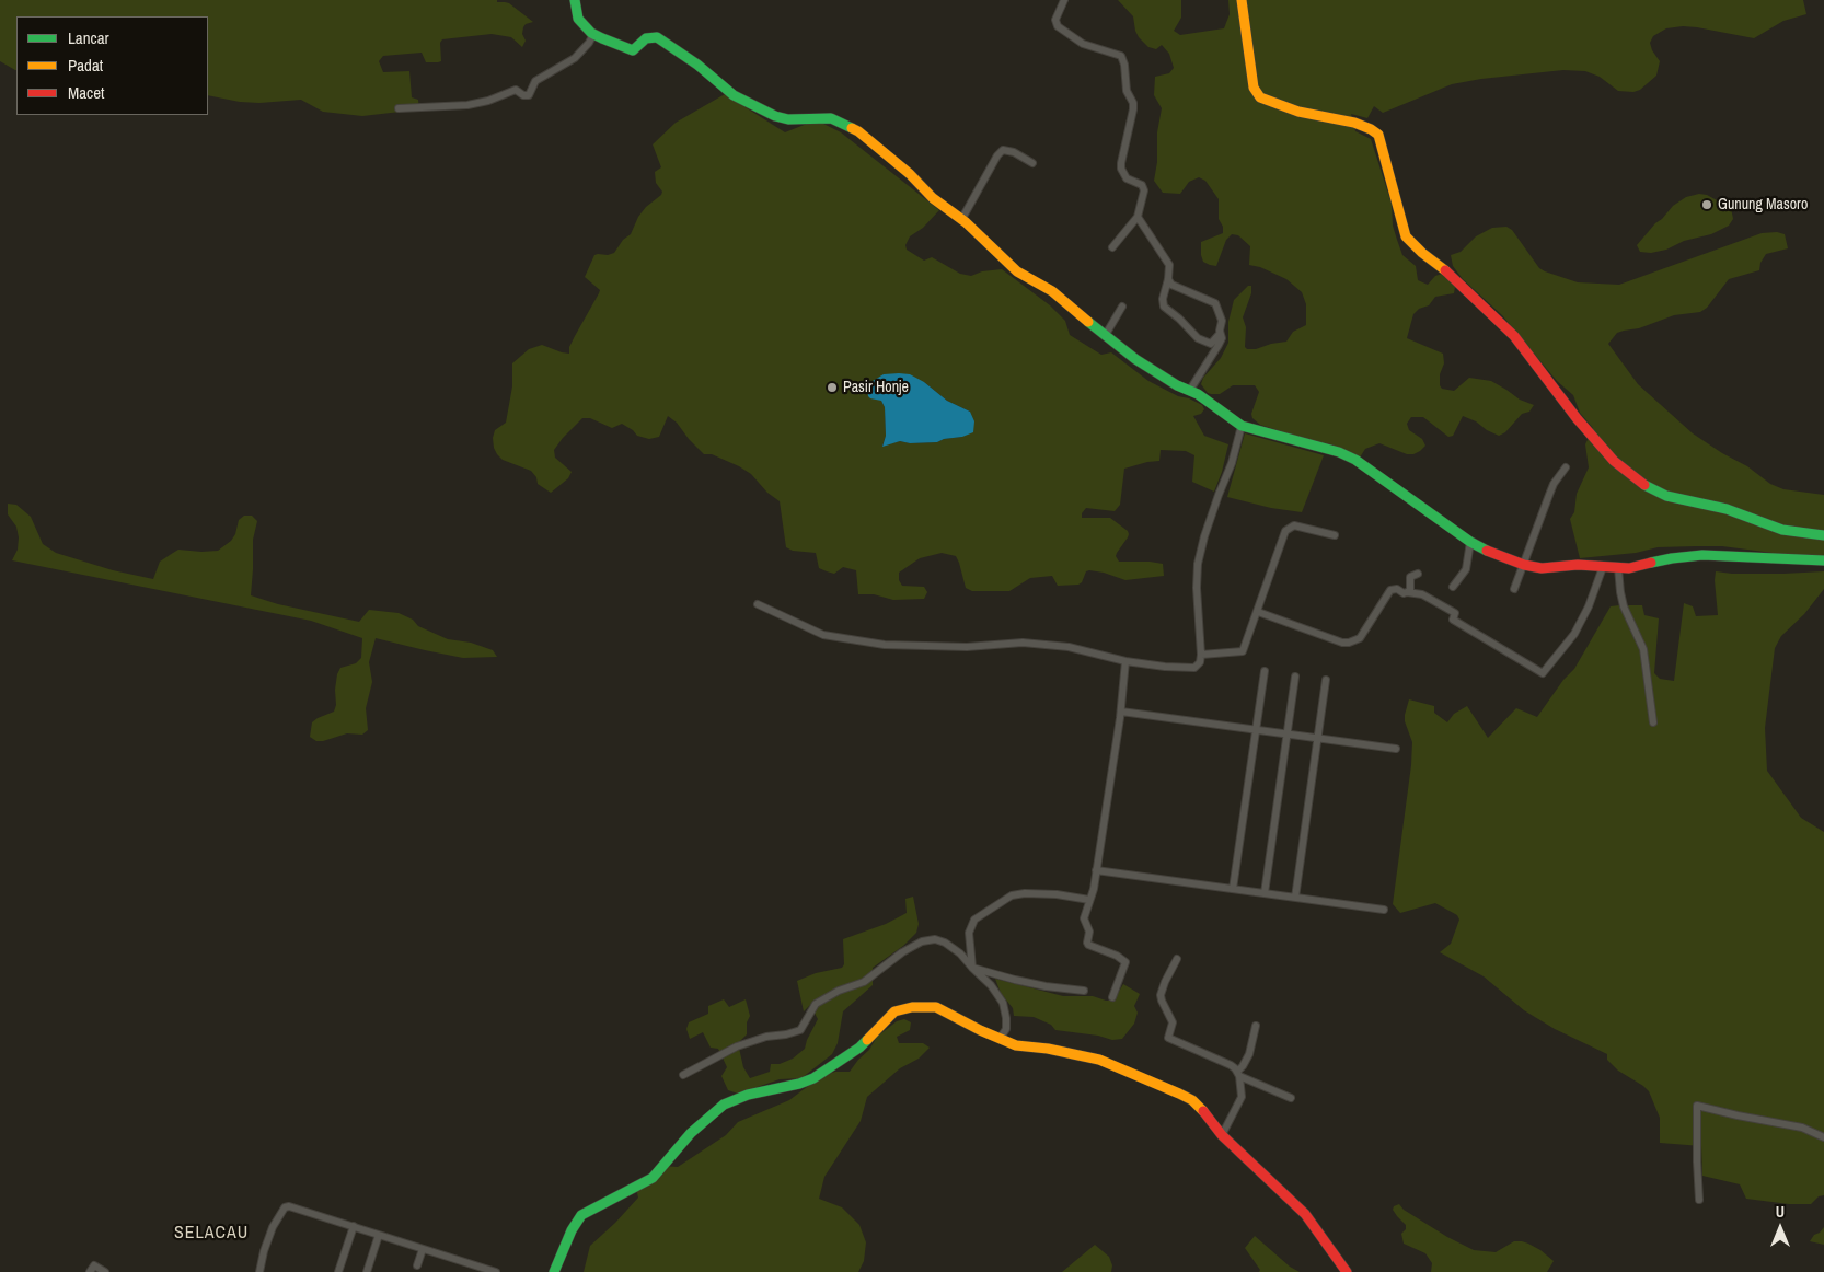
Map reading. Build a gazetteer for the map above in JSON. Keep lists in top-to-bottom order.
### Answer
{
  "districts": ["SELACAU"],
  "places": ["Gunung Masoro", "Pasir Honje"],
  "legend": ["Lancar", "Padat", "Macet"],
  "north": "top"
}
